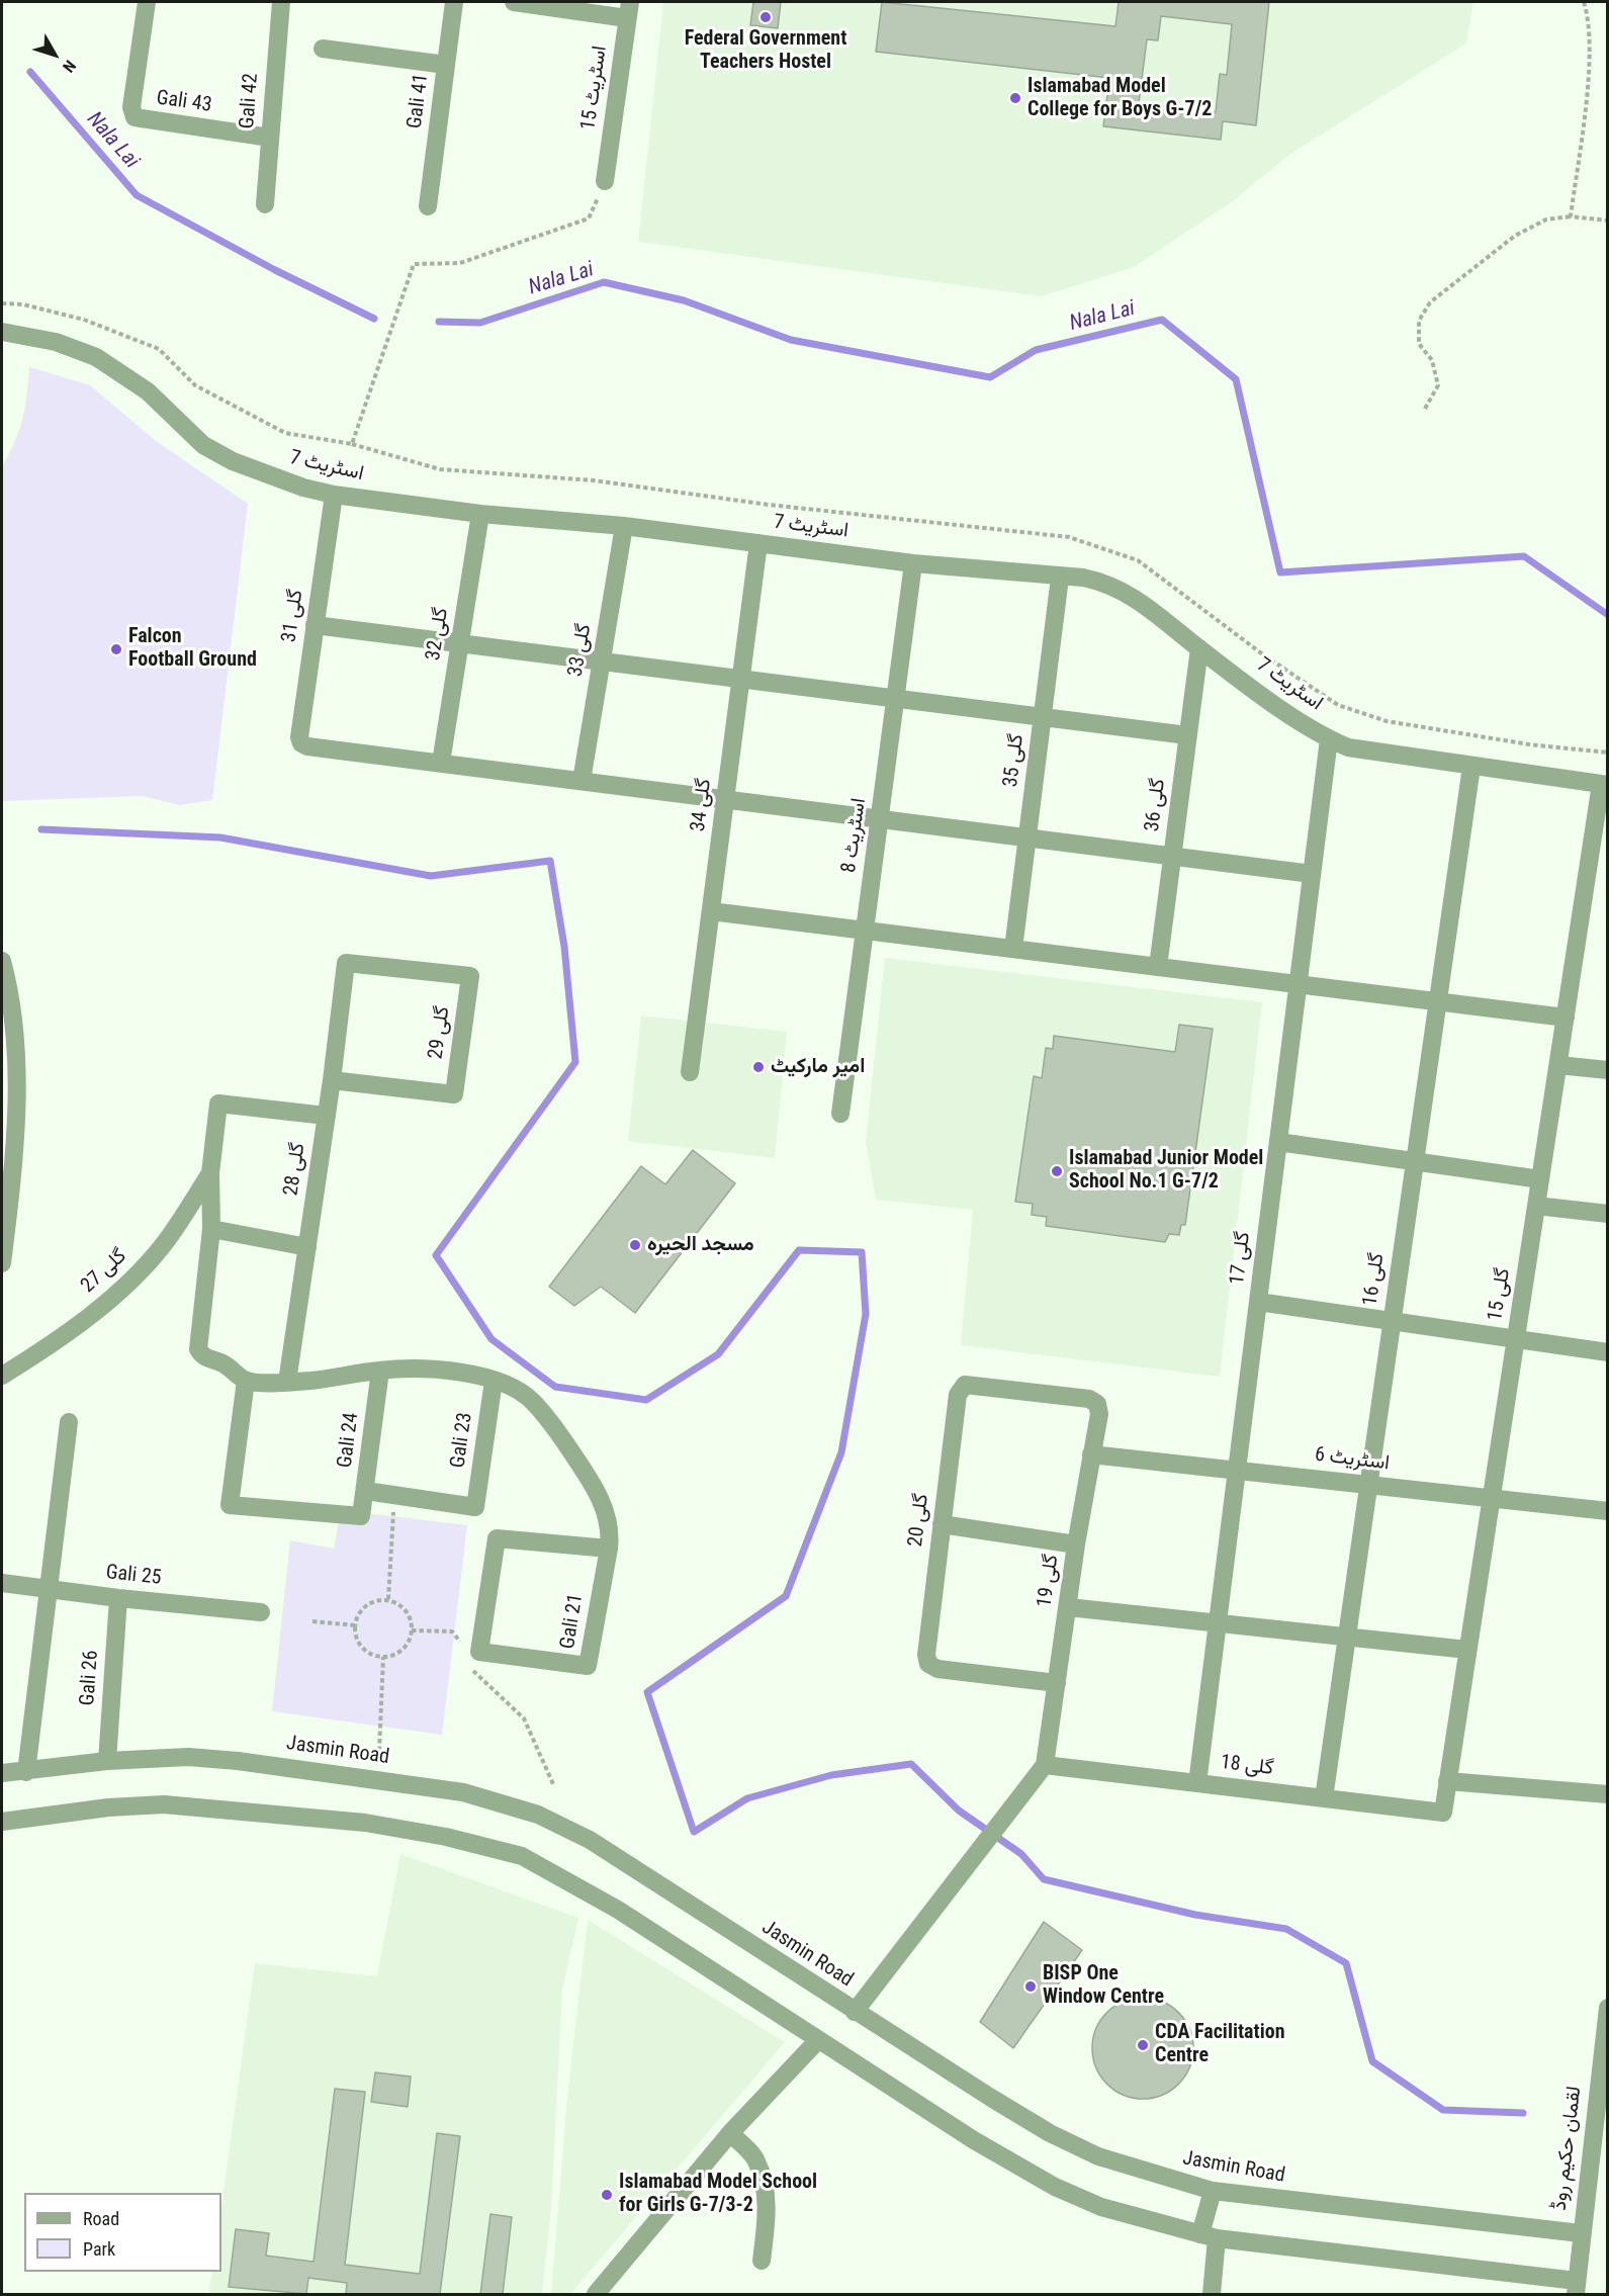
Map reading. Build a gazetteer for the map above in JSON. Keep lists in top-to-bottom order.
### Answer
{
  "streets": {
    "street": [
      "اسٹریٹ 15",
      "Gali 42",
      "Gali 41",
      "Gali 43",
      "اسٹریٹ 7",
      "گلی 31",
      "گلی 32",
      "گلی 33",
      "گلی 35",
      "گلی 34",
      "گلی 36",
      "اسٹریٹ 8",
      "گلی 29",
      "گلی 28",
      "گلی 17",
      "گلی 27",
      "گلی 16",
      "گلی 15",
      "Gali 24",
      "Gali 23",
      "اسٹریٹ 6",
      "گلی 20",
      "Gali 25",
      "گلی 19",
      "Gali 21",
      "Gali 26",
      "Jasmin Road",
      "گلی 18",
      "لقمان حکیم روڈ"
    ]
  },
  "crossings": [
    ["Gali 42", "Gali 43"],
    ["اسٹریٹ 7", "گلی 31"],
    ["اسٹریٹ 7", "گلی 32"],
    ["اسٹریٹ 7", "گلی 33"],
    ["اسٹریٹ 7", "گلی 35"],
    ["اسٹریٹ 7", "گلی 34"],
    ["اسٹریٹ 7", "گلی 36"],
    ["اسٹریٹ 7", "اسٹریٹ 8"],
    ["اسٹریٹ 7", "گلی 17"],
    ["اسٹریٹ 7", "گلی 16"],
    ["اسٹریٹ 7", "گلی 15"],
    ["گلی 31", "گلی 32"],
    ["گلی 29", "گلی 28"],
    ["گلی 28", "گلی 27"],
    ["گلی 28", "Gali 21"],
    ["گلی 17", "اسٹریٹ 6"],
    ["گلی 17", "گلی 18"],
    ["گلی 27", "Gali 24"],
    ["گلی 27", "Gali 21"],
    ["گلی 16", "اسٹریٹ 6"],
    ["گلی 16", "گلی 18"],
    ["گلی 15", "اسٹریٹ 6"],
    ["گلی 15", "گلی 18"],
    ["Gali 24", "Gali 21"],
    ["Gali 23", "Gali 21"],
    ["اسٹریٹ 6", "گلی 19"],
    ["گلی 20", "گلی 19"],
    ["Gali 25", "Gali 26"],
    ["گلی 19", "گلی 18"],
    ["Gali 26", "Jasmin Road"],
    ["Jasmin Road", "لقمان حکیم روڈ"]
  ],
  "water": ["Nala Lai"],
  "places": [
    "Federal Government Teachers Hostel",
    "Islamabad Model College for Boys G-7/2",
    "Falcon Football Ground",
    "امیر مارکیٹ",
    "Islamabad Junior Model School No.1 G-7/2",
    "مسجد الحیرہ",
    "BISP One Window Centre",
    "CDA Facilitation Centre",
    "Islamabad Model School for Girls G-7/3-2"
  ],
  "legend": ["Road", "Park"],
  "north": "bottom right"
}
